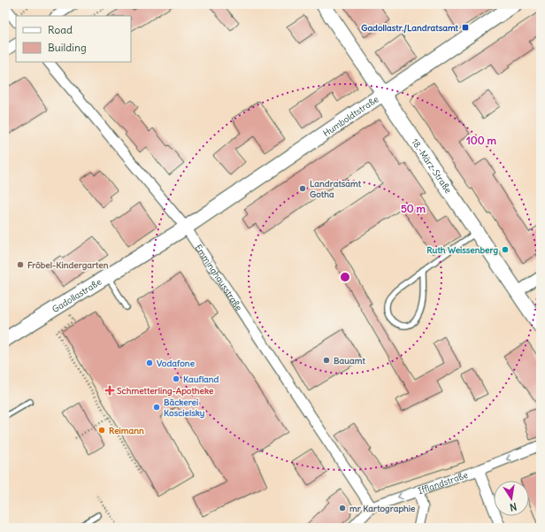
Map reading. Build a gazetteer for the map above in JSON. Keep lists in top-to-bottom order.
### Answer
{
  "streets": {
    "main road": ["Humboldtstraße", "18.-März-Straße", "Gadollastraße"],
    "street": ["Emminghausstraße", "Ifflandstraße"]
  },
  "crossings": [
    ["Humboldtstraße", "18.-März-Straße"],
    ["Humboldtstraße", "Emminghausstraße"],
    ["Humboldtstraße", "Gadollastraße"],
    ["Emminghausstraße", "Gadollastraße"],
    ["Emminghausstraße", "Ifflandstraße"]
  ],
  "one_way": ["Ifflandstraße"],
  "places": {
    "transit": ["Gadollastr./Landratsamt"],
    "other": [
      "Landratsamt Gotha",
      "Ruth Weissenberg",
      "Fröbel-Kindergarten",
      "Bauamt",
      "Vodafone",
      "Kaufland",
      "Bäckerei Koscielsky",
      "Reimann",
      "mr Kartographie"
    ],
    "health": ["Schmetterling-Apotheke"]
  },
  "legend": ["Road", "Building"],
  "north": "bottom",
  "rings": ["100 m", "50 m"]
}
